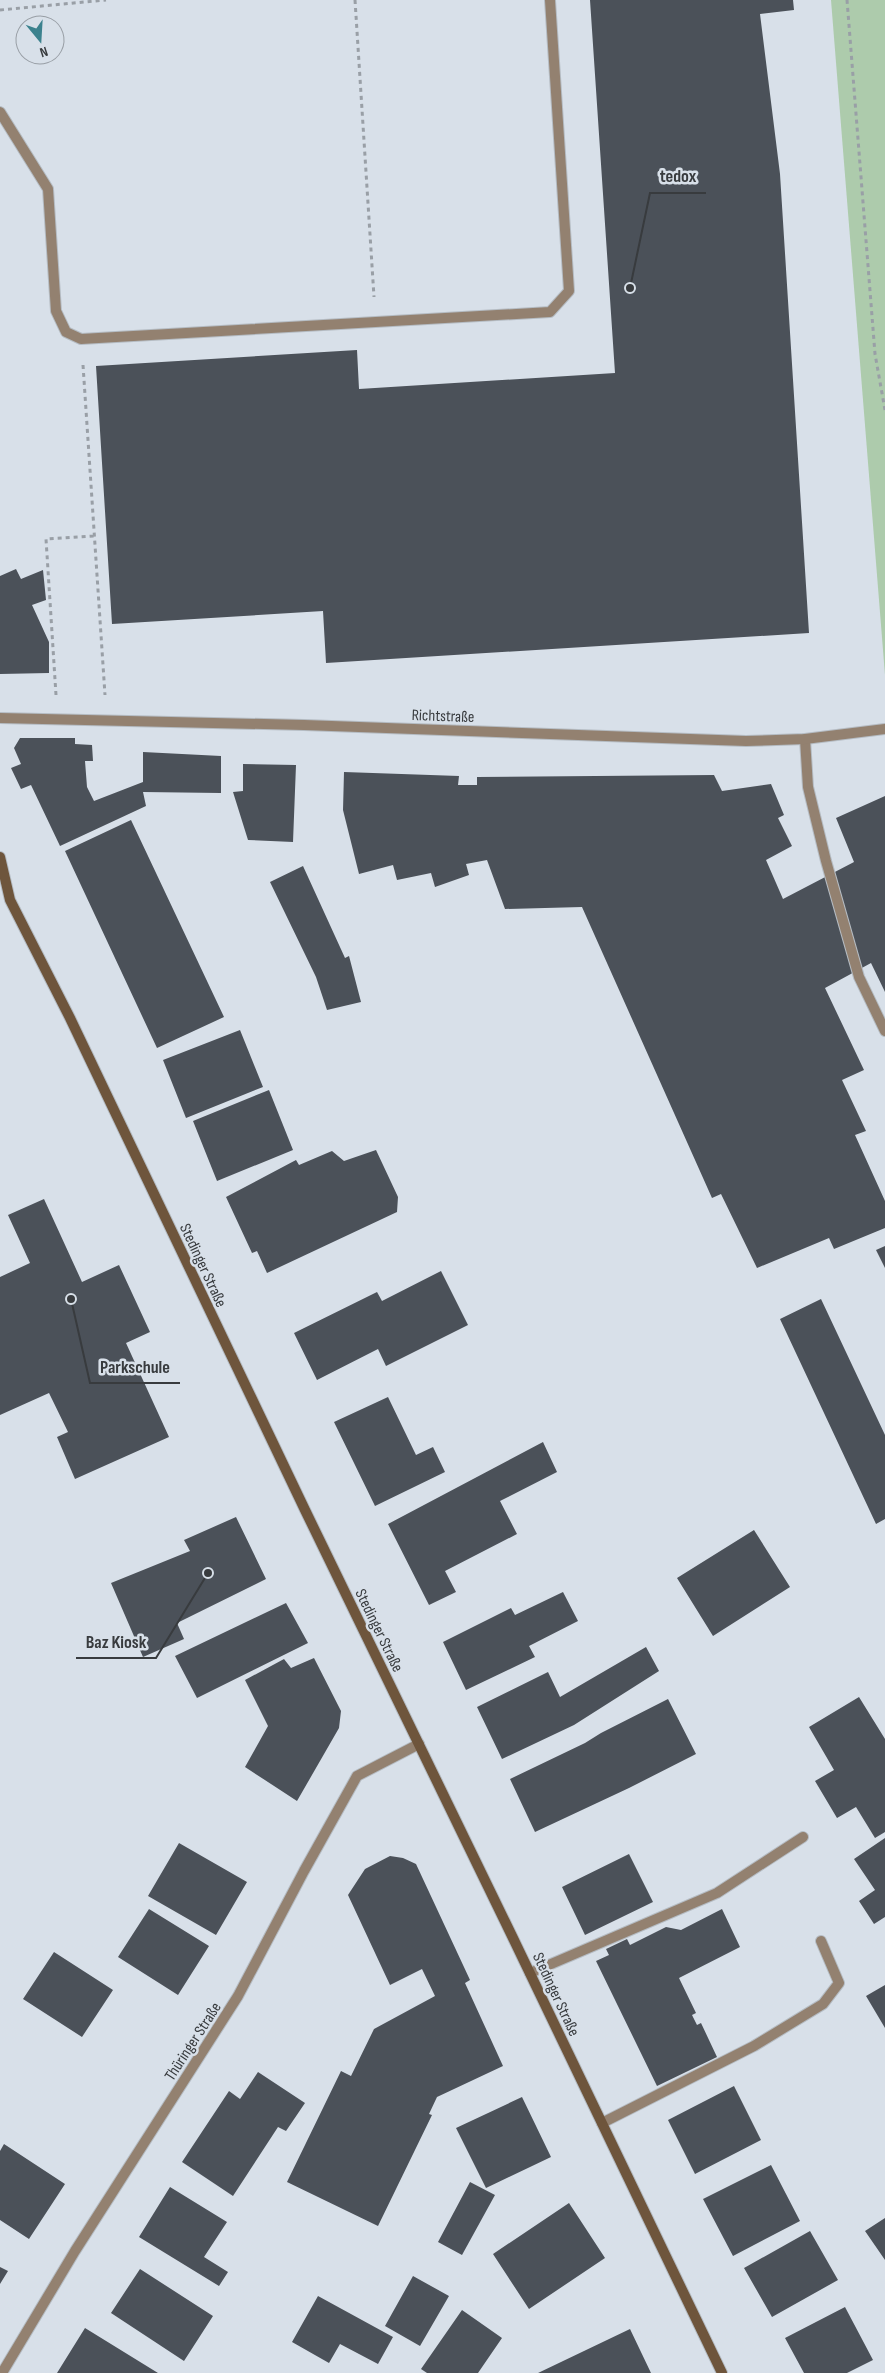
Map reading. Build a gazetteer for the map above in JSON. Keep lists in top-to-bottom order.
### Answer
{
  "streets": {
    "main road": ["Stedinger Straße"],
    "street": ["Richtstraße", "Thüringer Straße"]
  },
  "crossings": [
    ["Stedinger Straße", "Thüringer Straße"]
  ],
  "places": ["tedox", "Parkschule", "Baz Kiosk"],
  "north": "bottom"
}
